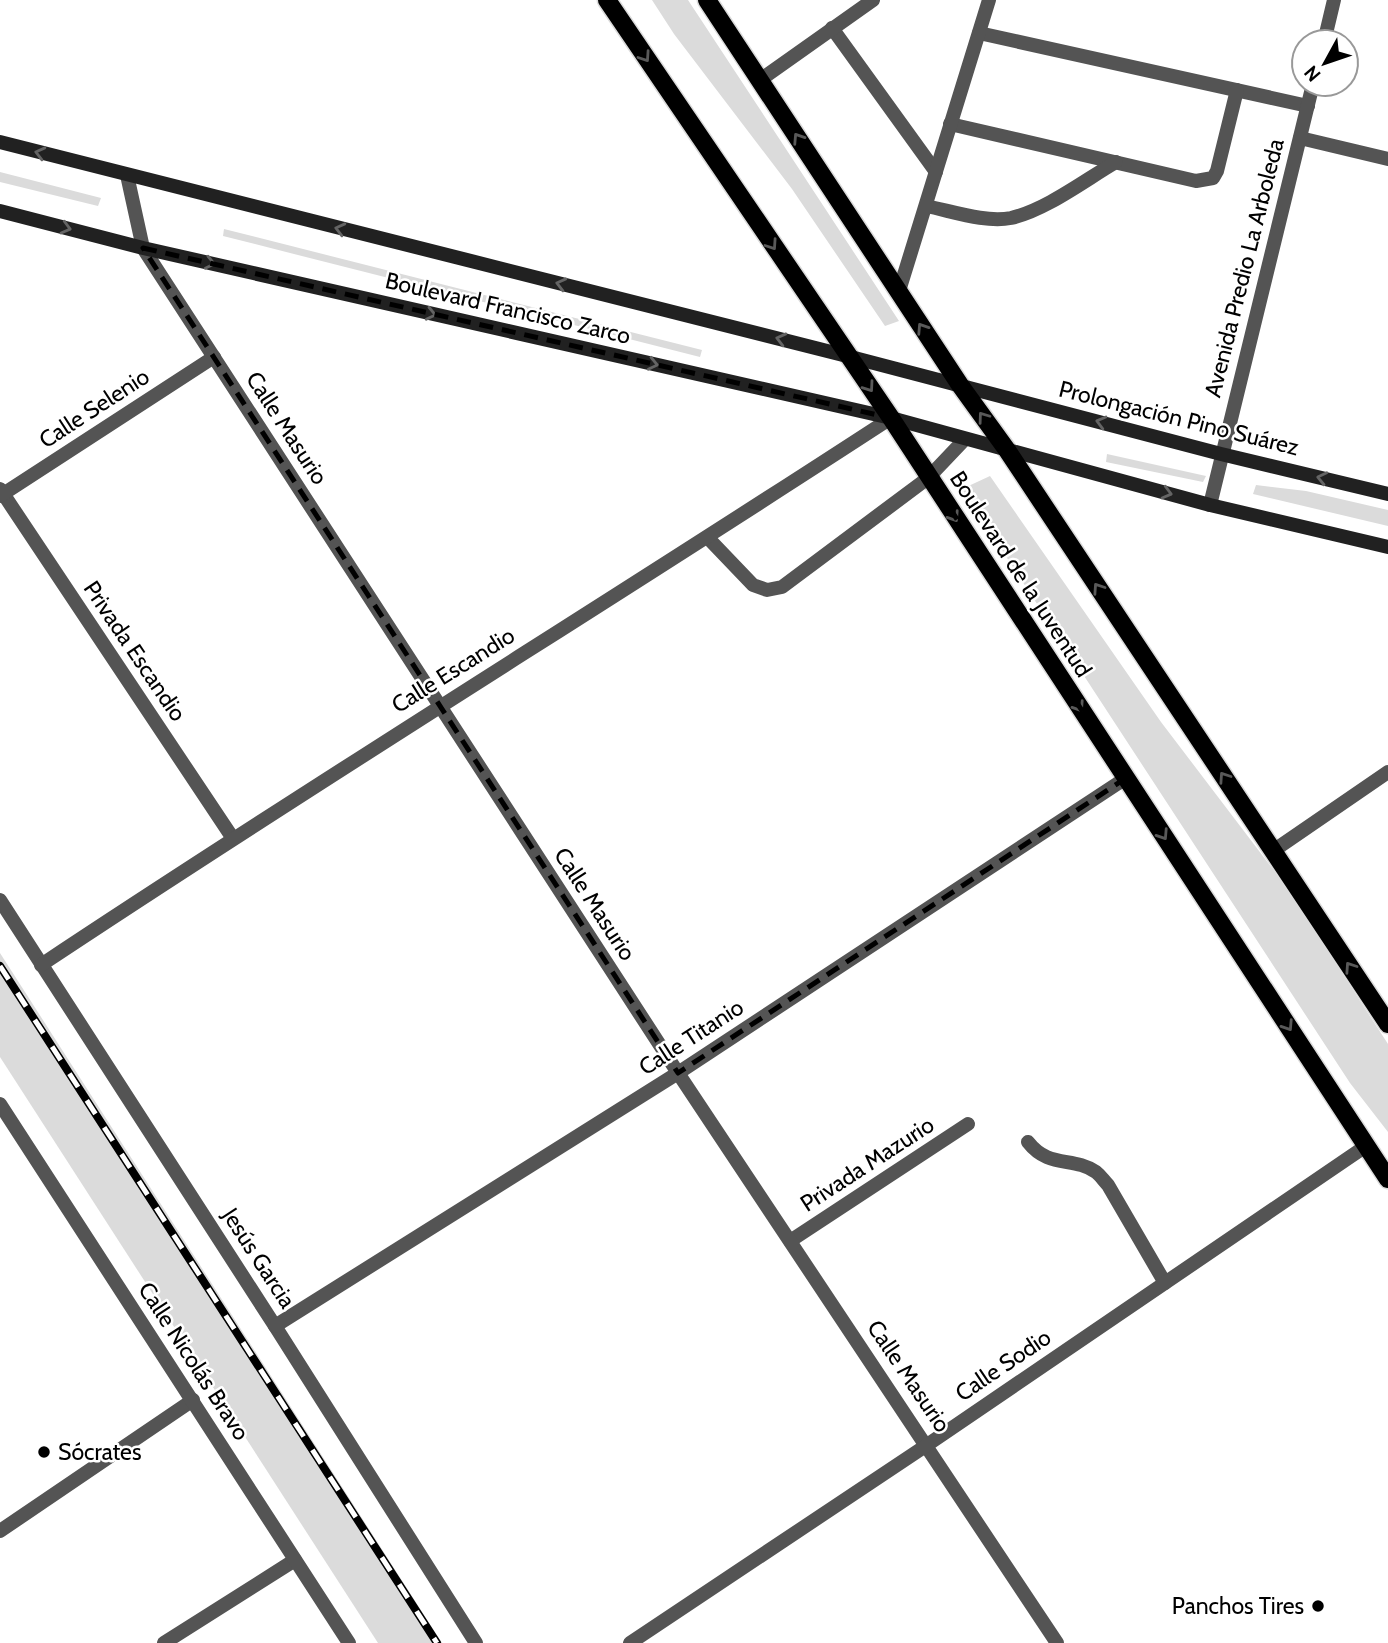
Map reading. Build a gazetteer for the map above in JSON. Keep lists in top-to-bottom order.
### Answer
{
  "streets": {
    "main road": ["Boulevard Francisco Zarco", "Prolongación Pino Suárez", "Boulevard de la Juventud"],
    "street": [
      "Avenida Predio La Arboleda",
      "Calle Selenio",
      "Calle Masurio",
      "Privada Escandio",
      "Calle Escandio",
      "Calle Titanio",
      "Privada Mazurio",
      "Jesús Garcia",
      "Calle Nicolás Bravo",
      "Calle Sodio"
    ]
  },
  "crossings": [
    ["Avenida Predio La Arboleda", "Prolongación Pino Suárez"],
    ["Boulevard Francisco Zarco", "Prolongación Pino Suárez"],
    ["Boulevard Francisco Zarco", "Calle Masurio"],
    ["Boulevard Francisco Zarco", "Boulevard de la Juventud"],
    ["Boulevard Francisco Zarco", "Calle Escandio"],
    ["Calle Selenio", "Calle Masurio"],
    ["Calle Selenio", "Privada Escandio"],
    ["Calle Masurio", "Calle Escandio"],
    ["Calle Masurio", "Calle Titanio"],
    ["Calle Masurio", "Privada Mazurio"],
    ["Calle Masurio", "Calle Sodio"],
    ["Boulevard de la Juventud", "Calle Escandio"],
    ["Boulevard de la Juventud", "Calle Titanio"],
    ["Boulevard de la Juventud", "Calle Sodio"],
    ["Privada Escandio", "Calle Escandio"],
    ["Calle Escandio", "Jesús Garcia"],
    ["Calle Titanio", "Jesús Garcia"]
  ],
  "places": ["Sócrates", "Panchos Tires"],
  "north": "bottom left"
}
